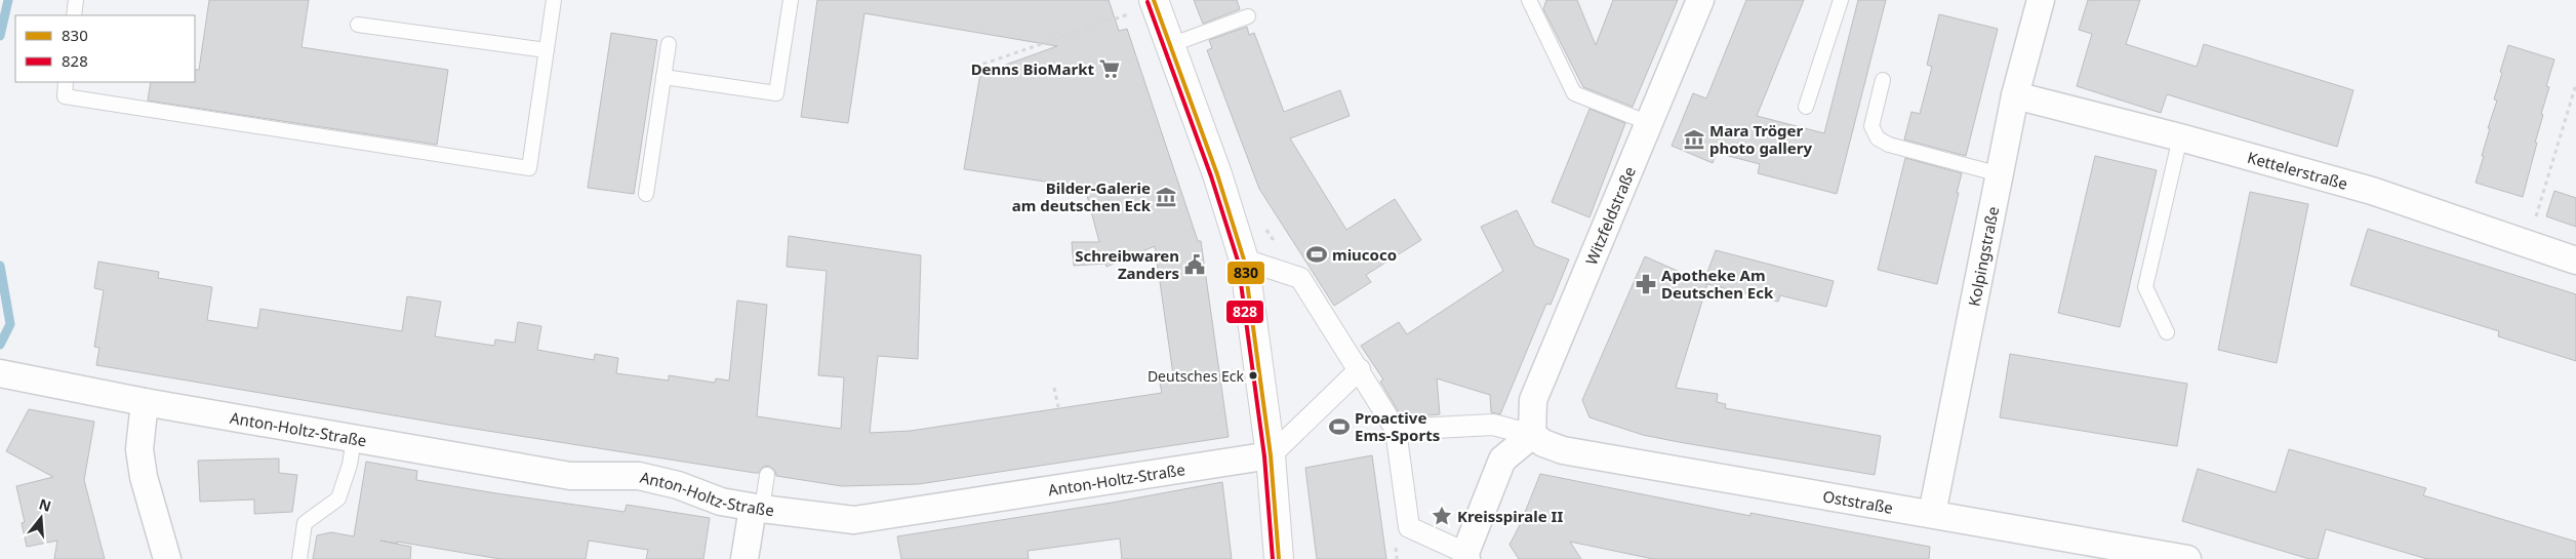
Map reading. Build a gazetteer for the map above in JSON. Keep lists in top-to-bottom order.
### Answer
{
  "streets": {
    "street": [
      "Kettelerstraße",
      "Witzfeldstraße",
      "Kolpingstraße",
      "Anton-Holtz-Straße",
      "Oststraße"
    ]
  },
  "crossings": [
    ["Kettelerstraße", "Kolpingstraße"],
    ["Witzfeldstraße", "Oststraße"],
    ["Kolpingstraße", "Oststraße"]
  ],
  "places": {
    "supermarket": ["Denns BioMarkt"],
    "museum": ["Mara Tröger photo gallery", "Bilder-Galerie am deutschen Eck"],
    "sports": ["miucoco", "Proactive Ems-Sports"],
    "public building": ["Schreibwaren Zanders"],
    "pharmacy": ["Apotheke Am Deutschen Eck"],
    "other": ["Deutsches Eck"],
    "place": ["Kreisspirale II"]
  },
  "lines": ["transit line 830", "transit line 828"],
  "legend": ["830", "828"],
  "north": "top"
}
